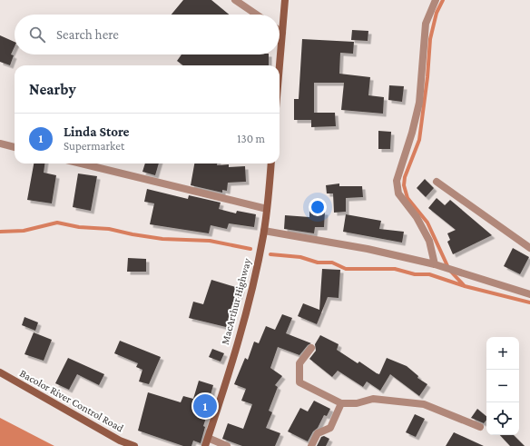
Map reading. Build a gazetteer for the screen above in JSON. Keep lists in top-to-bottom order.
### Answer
{
  "streets": {
    "main road": ["MacArthur Highway", "Bacolor River Control Road"]
  },
  "page": {
    "search": "Search here",
    "heading": "Nearby",
    "list": [
      {
        "mark": "1",
        "name": "Linda Store",
        "note": "Supermarket",
        "value": "130 m"
      }
    ],
    "map_buttons": ["+", "−"],
    "pins": "1"
  }
}
